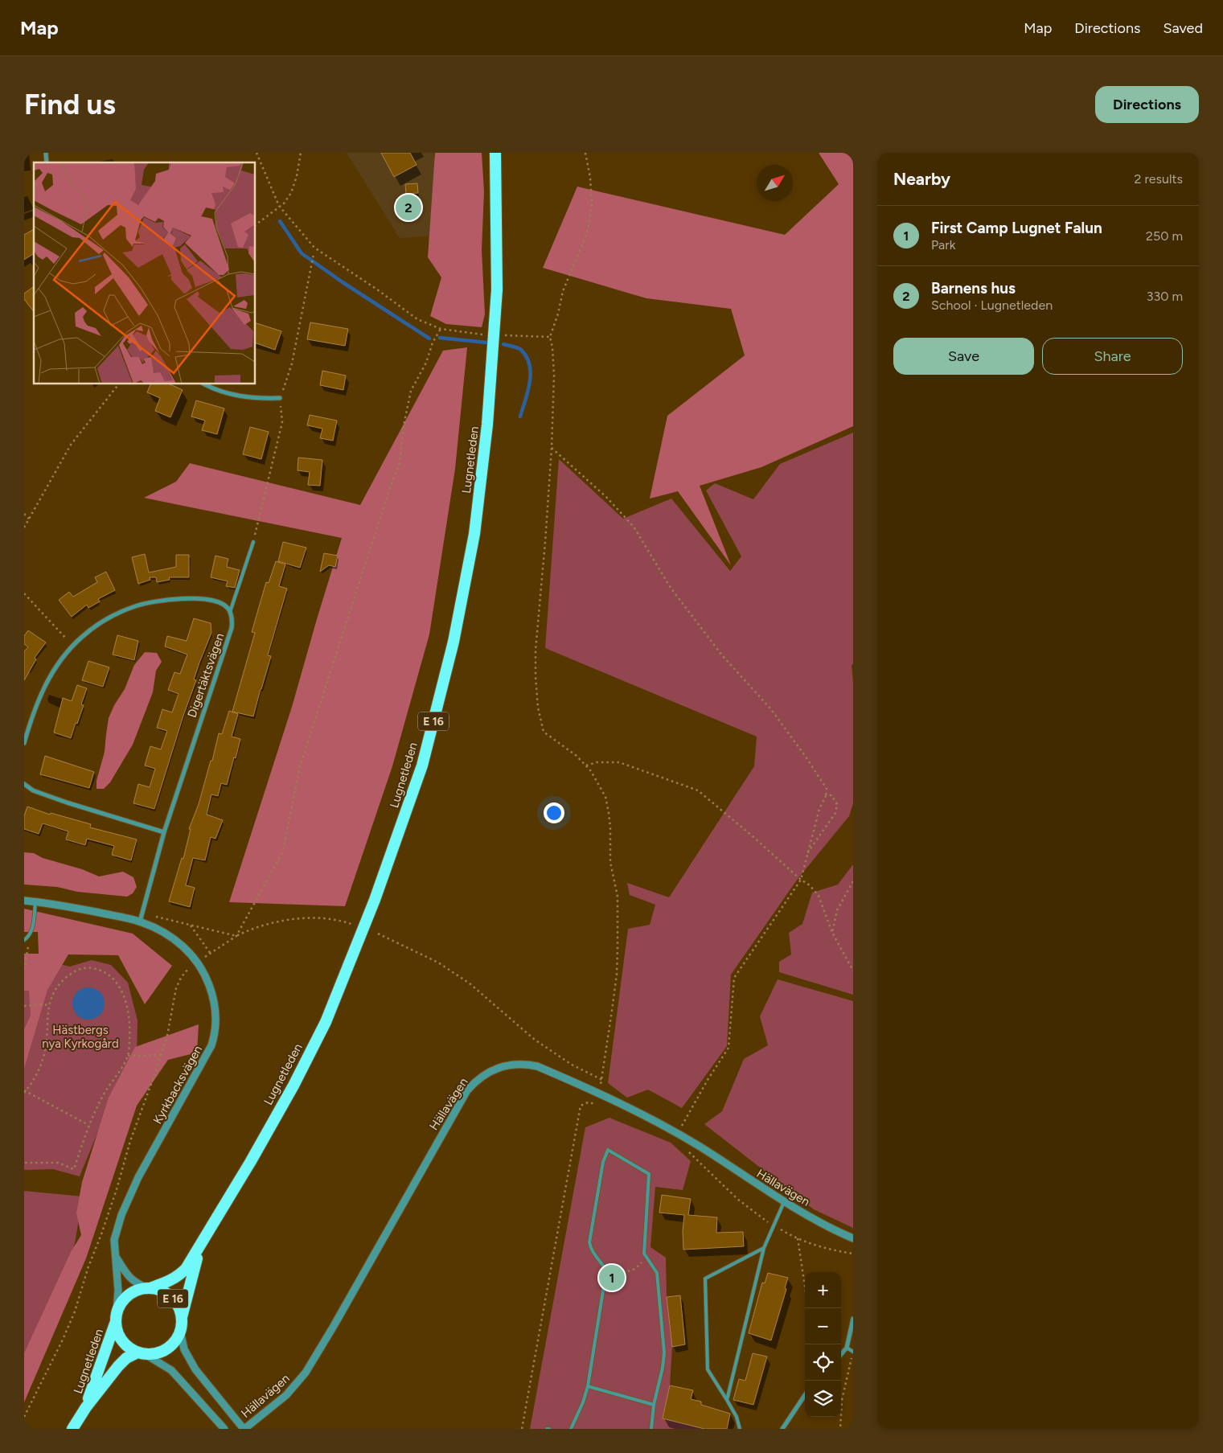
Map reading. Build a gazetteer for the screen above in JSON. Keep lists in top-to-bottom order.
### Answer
{
  "streets": {
    "highway": ["Lugnetleden", "E 16"],
    "street": ["Digertäktsvägen", "Kyrkbacksvägen", "Hällavägen"]
  },
  "crossings": [
    ["Lugnetleden", "E 16"],
    ["Lugnetleden", "Kyrkbacksvägen"],
    ["Digertäktsvägen", "Kyrkbacksvägen"],
    ["E 16", "Kyrkbacksvägen"]
  ],
  "parks": ["Hästbergs nya Kyrkogård"],
  "north": "top right",
  "page": {
    "header": "Map",
    "nav": ["Map", "Directions", "Saved"],
    "buttons": [
      "Directions",
      ["Save", "Share"]
    ],
    "title": "Find us",
    "heading": ["Nearby", "2 results"],
    "pins": ["2", "1"],
    "list": [
      {
        "mark": "1",
        "name": "First Camp Lugnet Falun",
        "note": "Park",
        "value": "250 m"
      },
      {
        "mark": "2",
        "name": "Barnens hus",
        "note": "School · Lugnetleden",
        "value": "330 m"
      }
    ],
    "map_buttons": ["+", "−"]
  }
}
